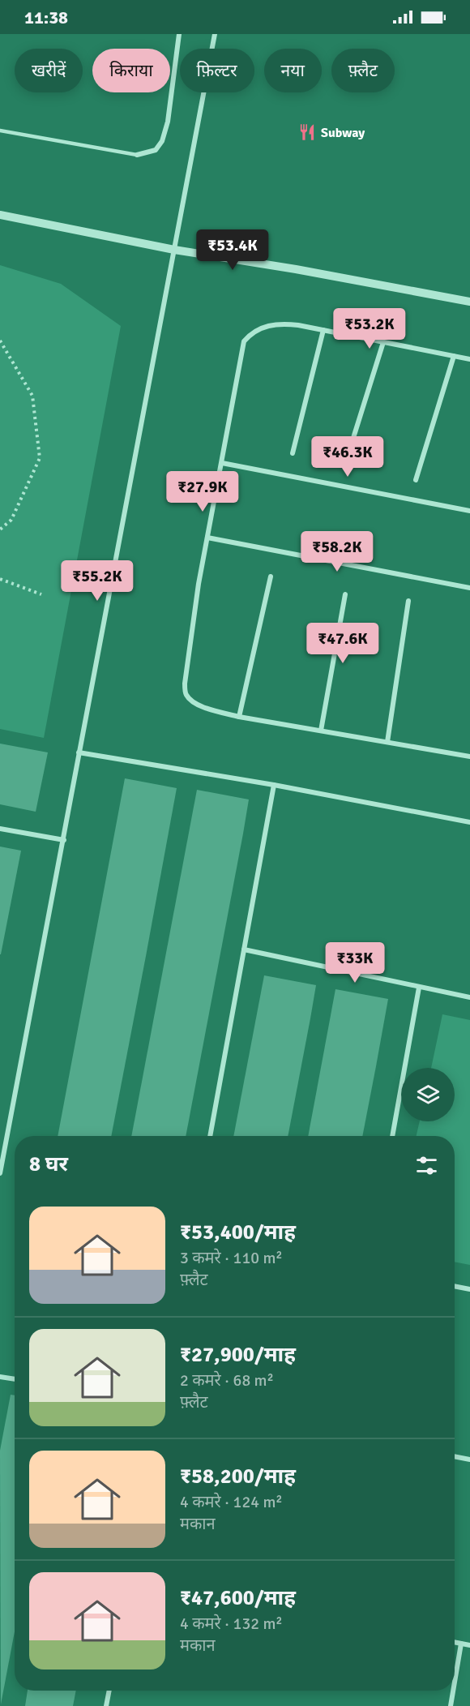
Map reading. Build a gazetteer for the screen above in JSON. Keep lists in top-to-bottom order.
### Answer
{
  "places": {
    "restaurant": ["Subway"]
  },
  "page": {
    "status": "11:38",
    "chip": [
      "खरीदें",
      "किराया",
      "फ़िल्टर",
      "नया",
      "फ़्लैट"
    ],
    "price": [
      "₹53.4K",
      "₹53.2K",
      "₹46.3K",
      "₹27.9K",
      "₹58.2K",
      "₹55.2K",
      "₹47.6K",
      "₹33K"
    ],
    "heading": "8 घर",
    "list": [
      {
        "name": "₹53,400/माह",
        "note": "3 कमरे · 110 m² · फ़्लैट"
      },
      {
        "name": "₹27,900/माह",
        "note": "2 कमरे · 68 m² · फ़्लैट"
      },
      {
        "name": "₹58,200/माह",
        "note": "4 कमरे · 124 m² · मकान"
      },
      {
        "name": "₹47,600/माह",
        "note": "4 कमरे · 132 m² · मकान"
      }
    ]
  }
}
